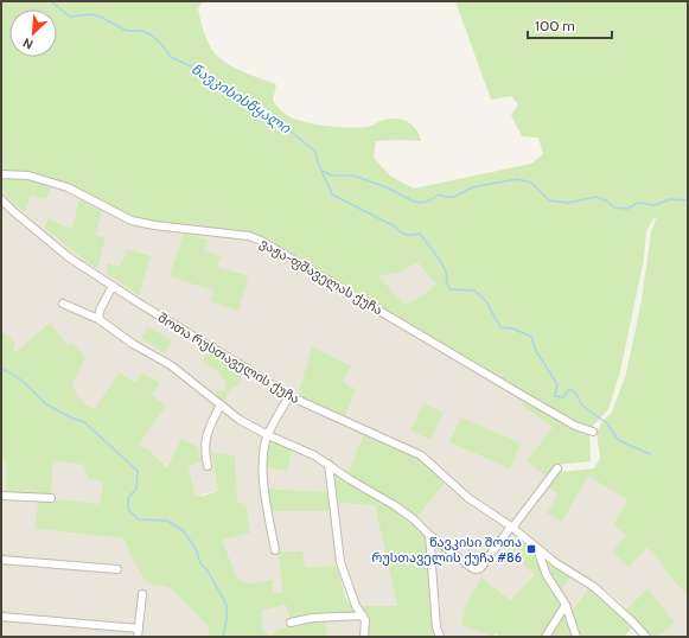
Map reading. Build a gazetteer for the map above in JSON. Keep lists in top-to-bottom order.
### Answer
{
  "streets": {
    "street": ["ვაჟა-ფშაველას ქუჩა", "შოთა რუსთაველის ქუჩა"]
  },
  "water": ["წავკისისწყალი"],
  "places": {
    "transit": ["წავკისი შოთა რუსთაველის ქუჩა #86"]
  },
  "scale_bar": "100 m",
  "north": "bottom left"
}
